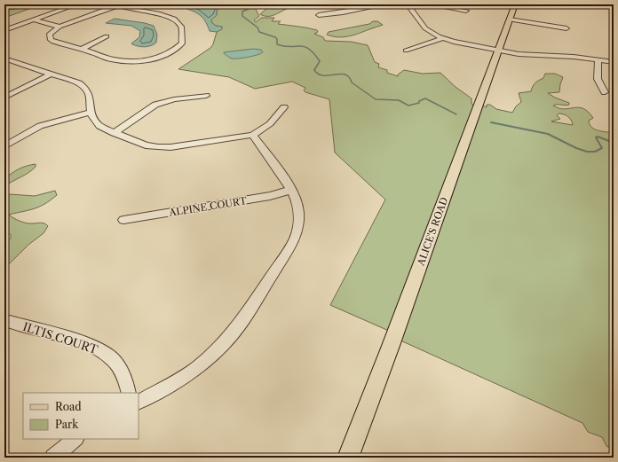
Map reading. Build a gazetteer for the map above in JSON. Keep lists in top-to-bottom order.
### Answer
{
  "streets": {
    "main road": ["ALICE'S ROAD"],
    "street": ["ALPINE COURT", "ILTIS COURT"]
  },
  "legend": ["Road", "Park"]
}
